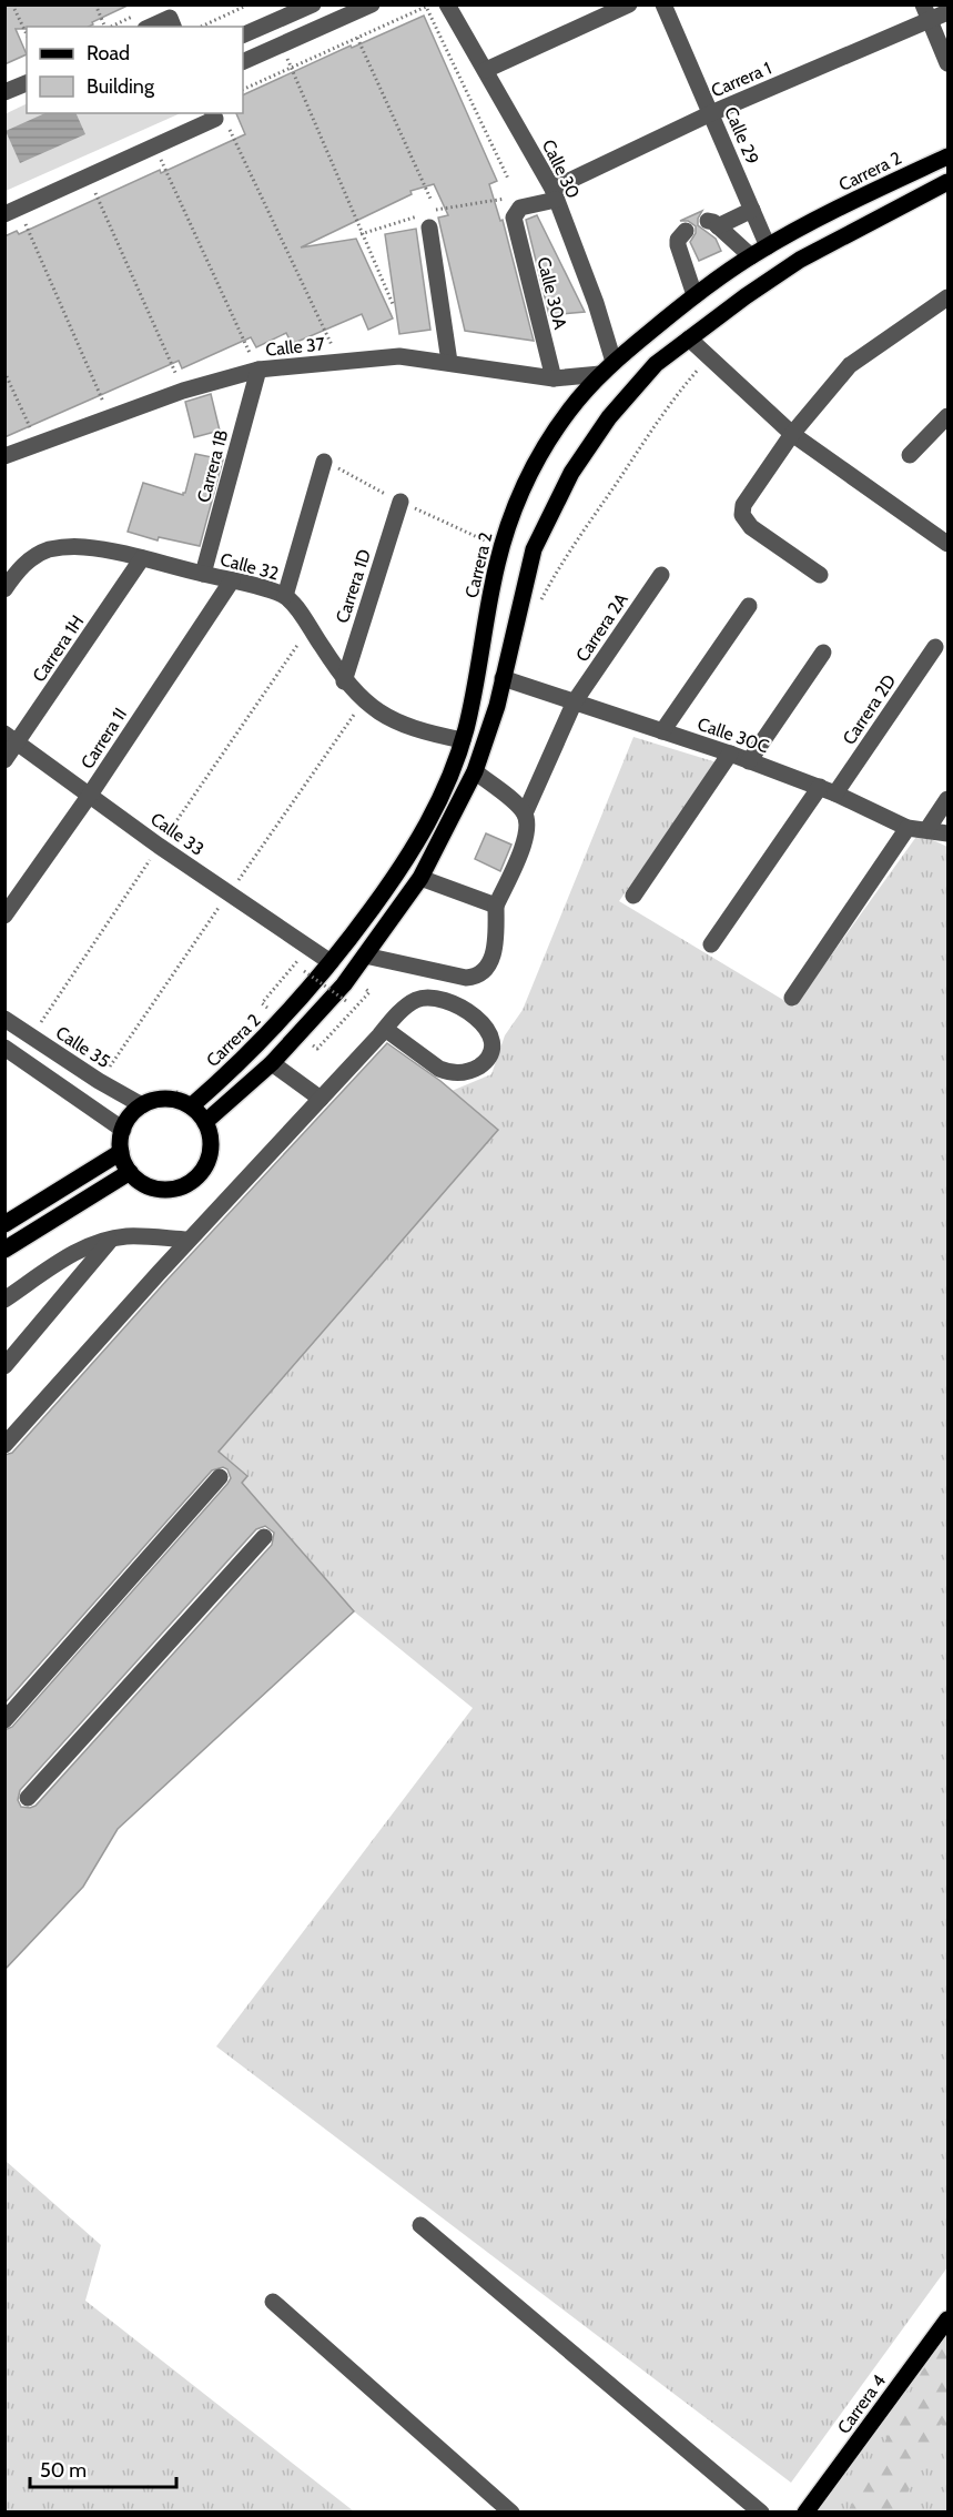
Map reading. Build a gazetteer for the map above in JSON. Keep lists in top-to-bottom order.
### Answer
{
  "streets": {
    "main road": ["Carrera 2", "Carrera 4"],
    "street": [
      "Carrera 1",
      "Calle 29",
      "Calle 30",
      "Calle 30A",
      "Calle 37",
      "Carrera 1B",
      "Calle 32",
      "Carrera 1D",
      "Carrera 2A",
      "Carrera 1H",
      "Carrera 2D",
      "Calle 30C",
      "Carrera 1I",
      "Calle 33",
      "Calle 35"
    ]
  },
  "crossings": [
    ["Carrera 1", "Calle 29"],
    ["Carrera 1", "Calle 30"],
    ["Carrera 1", "Calle 30A"],
    ["Calle 29", "Carrera 2"],
    ["Calle 30", "Carrera 2"],
    ["Carrera 2", "Calle 37"],
    ["Carrera 2", "Calle 32"],
    ["Carrera 2", "Calle 33"],
    ["Calle 30A", "Calle 37"],
    ["Calle 37", "Carrera 1B"],
    ["Carrera 1B", "Calle 32"],
    ["Calle 32", "Carrera 1D"],
    ["Calle 32", "Carrera 1H"],
    ["Calle 32", "Carrera 1I"],
    ["Carrera 2A", "Calle 30C"],
    ["Carrera 1H", "Calle 33"],
    ["Carrera 2D", "Calle 30C"],
    ["Carrera 1I", "Calle 33"]
  ],
  "legend": ["Road", "Building"],
  "scale_bar": "50 m"
}
